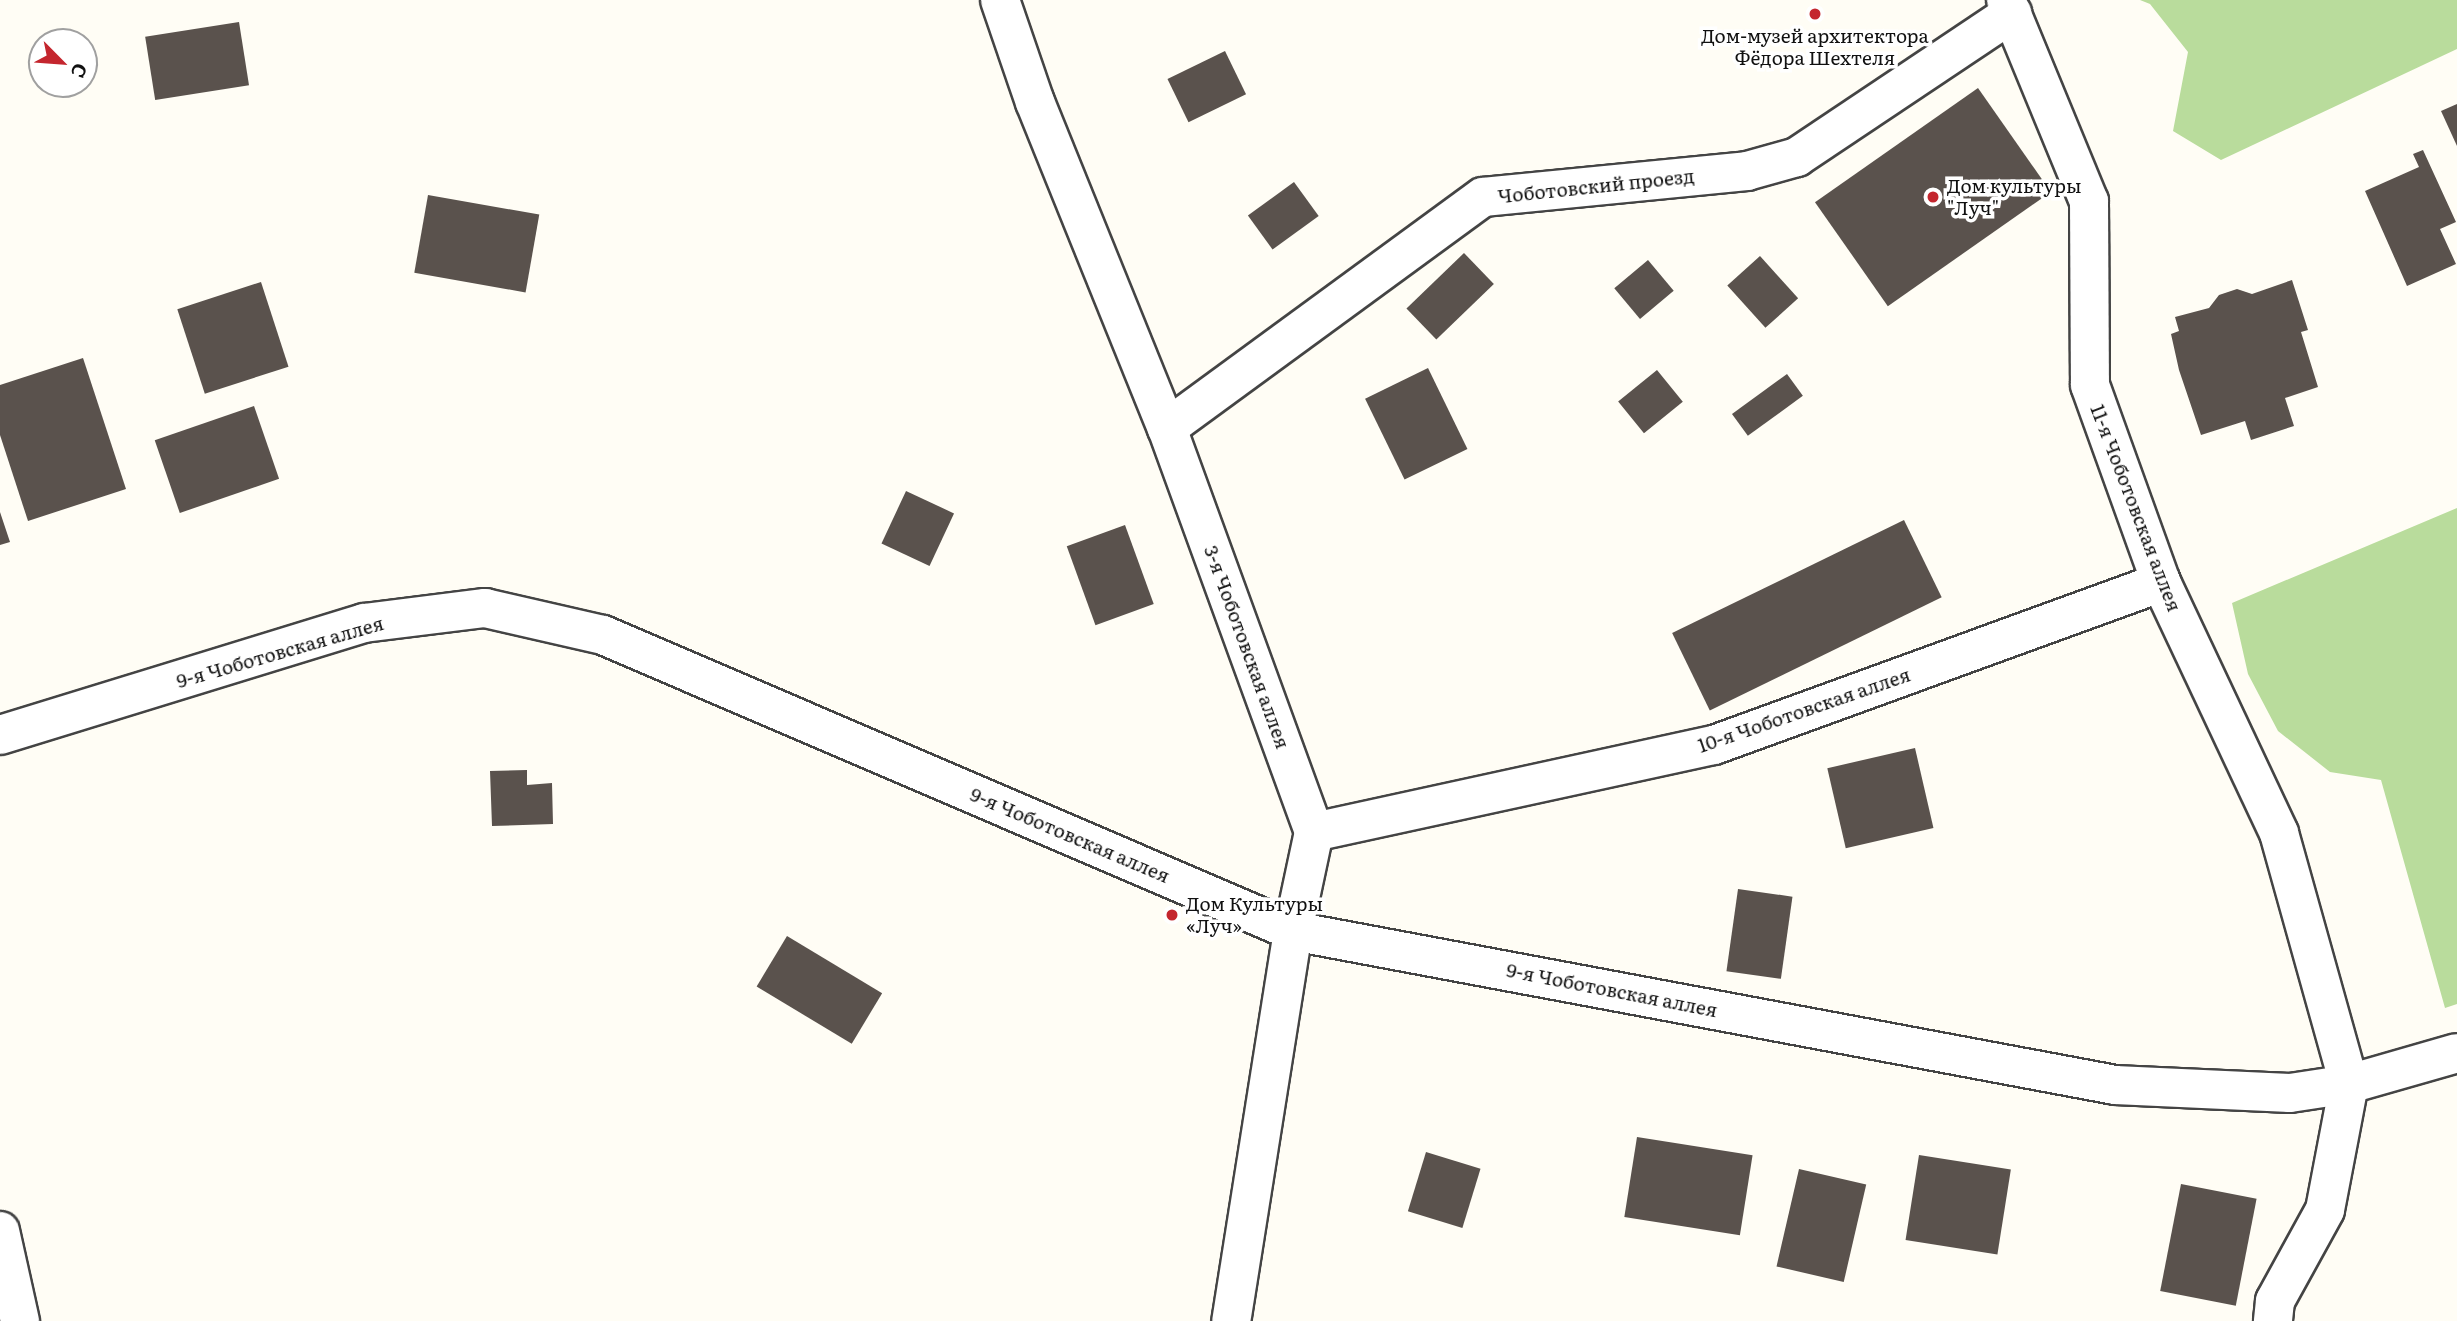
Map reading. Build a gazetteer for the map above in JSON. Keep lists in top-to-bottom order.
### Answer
{
  "streets": {
    "street": [
      "Чоботовский проезд",
      "11-я Чоботовская аллея",
      "3-я Чоботовская аллея",
      "9-я Чоботовская аллея",
      "10-я Чоботовская аллея"
    ]
  },
  "crossings": [
    ["Чоботовский проезд", "11-я Чоботовская аллея"],
    ["Чоботовский проезд", "3-я Чоботовская аллея"],
    ["11-я Чоботовская аллея", "9-я Чоботовская аллея"],
    ["11-я Чоботовская аллея", "10-я Чоботовская аллея"],
    ["3-я Чоботовская аллея", "10-я Чоботовская аллея"]
  ],
  "places": ["Дом-музей архитектора Фёдора Шехтеля", "Дом культуры \"Луч\"", "Дом Культуры «Луч»"],
  "north": "bottom right"
}
